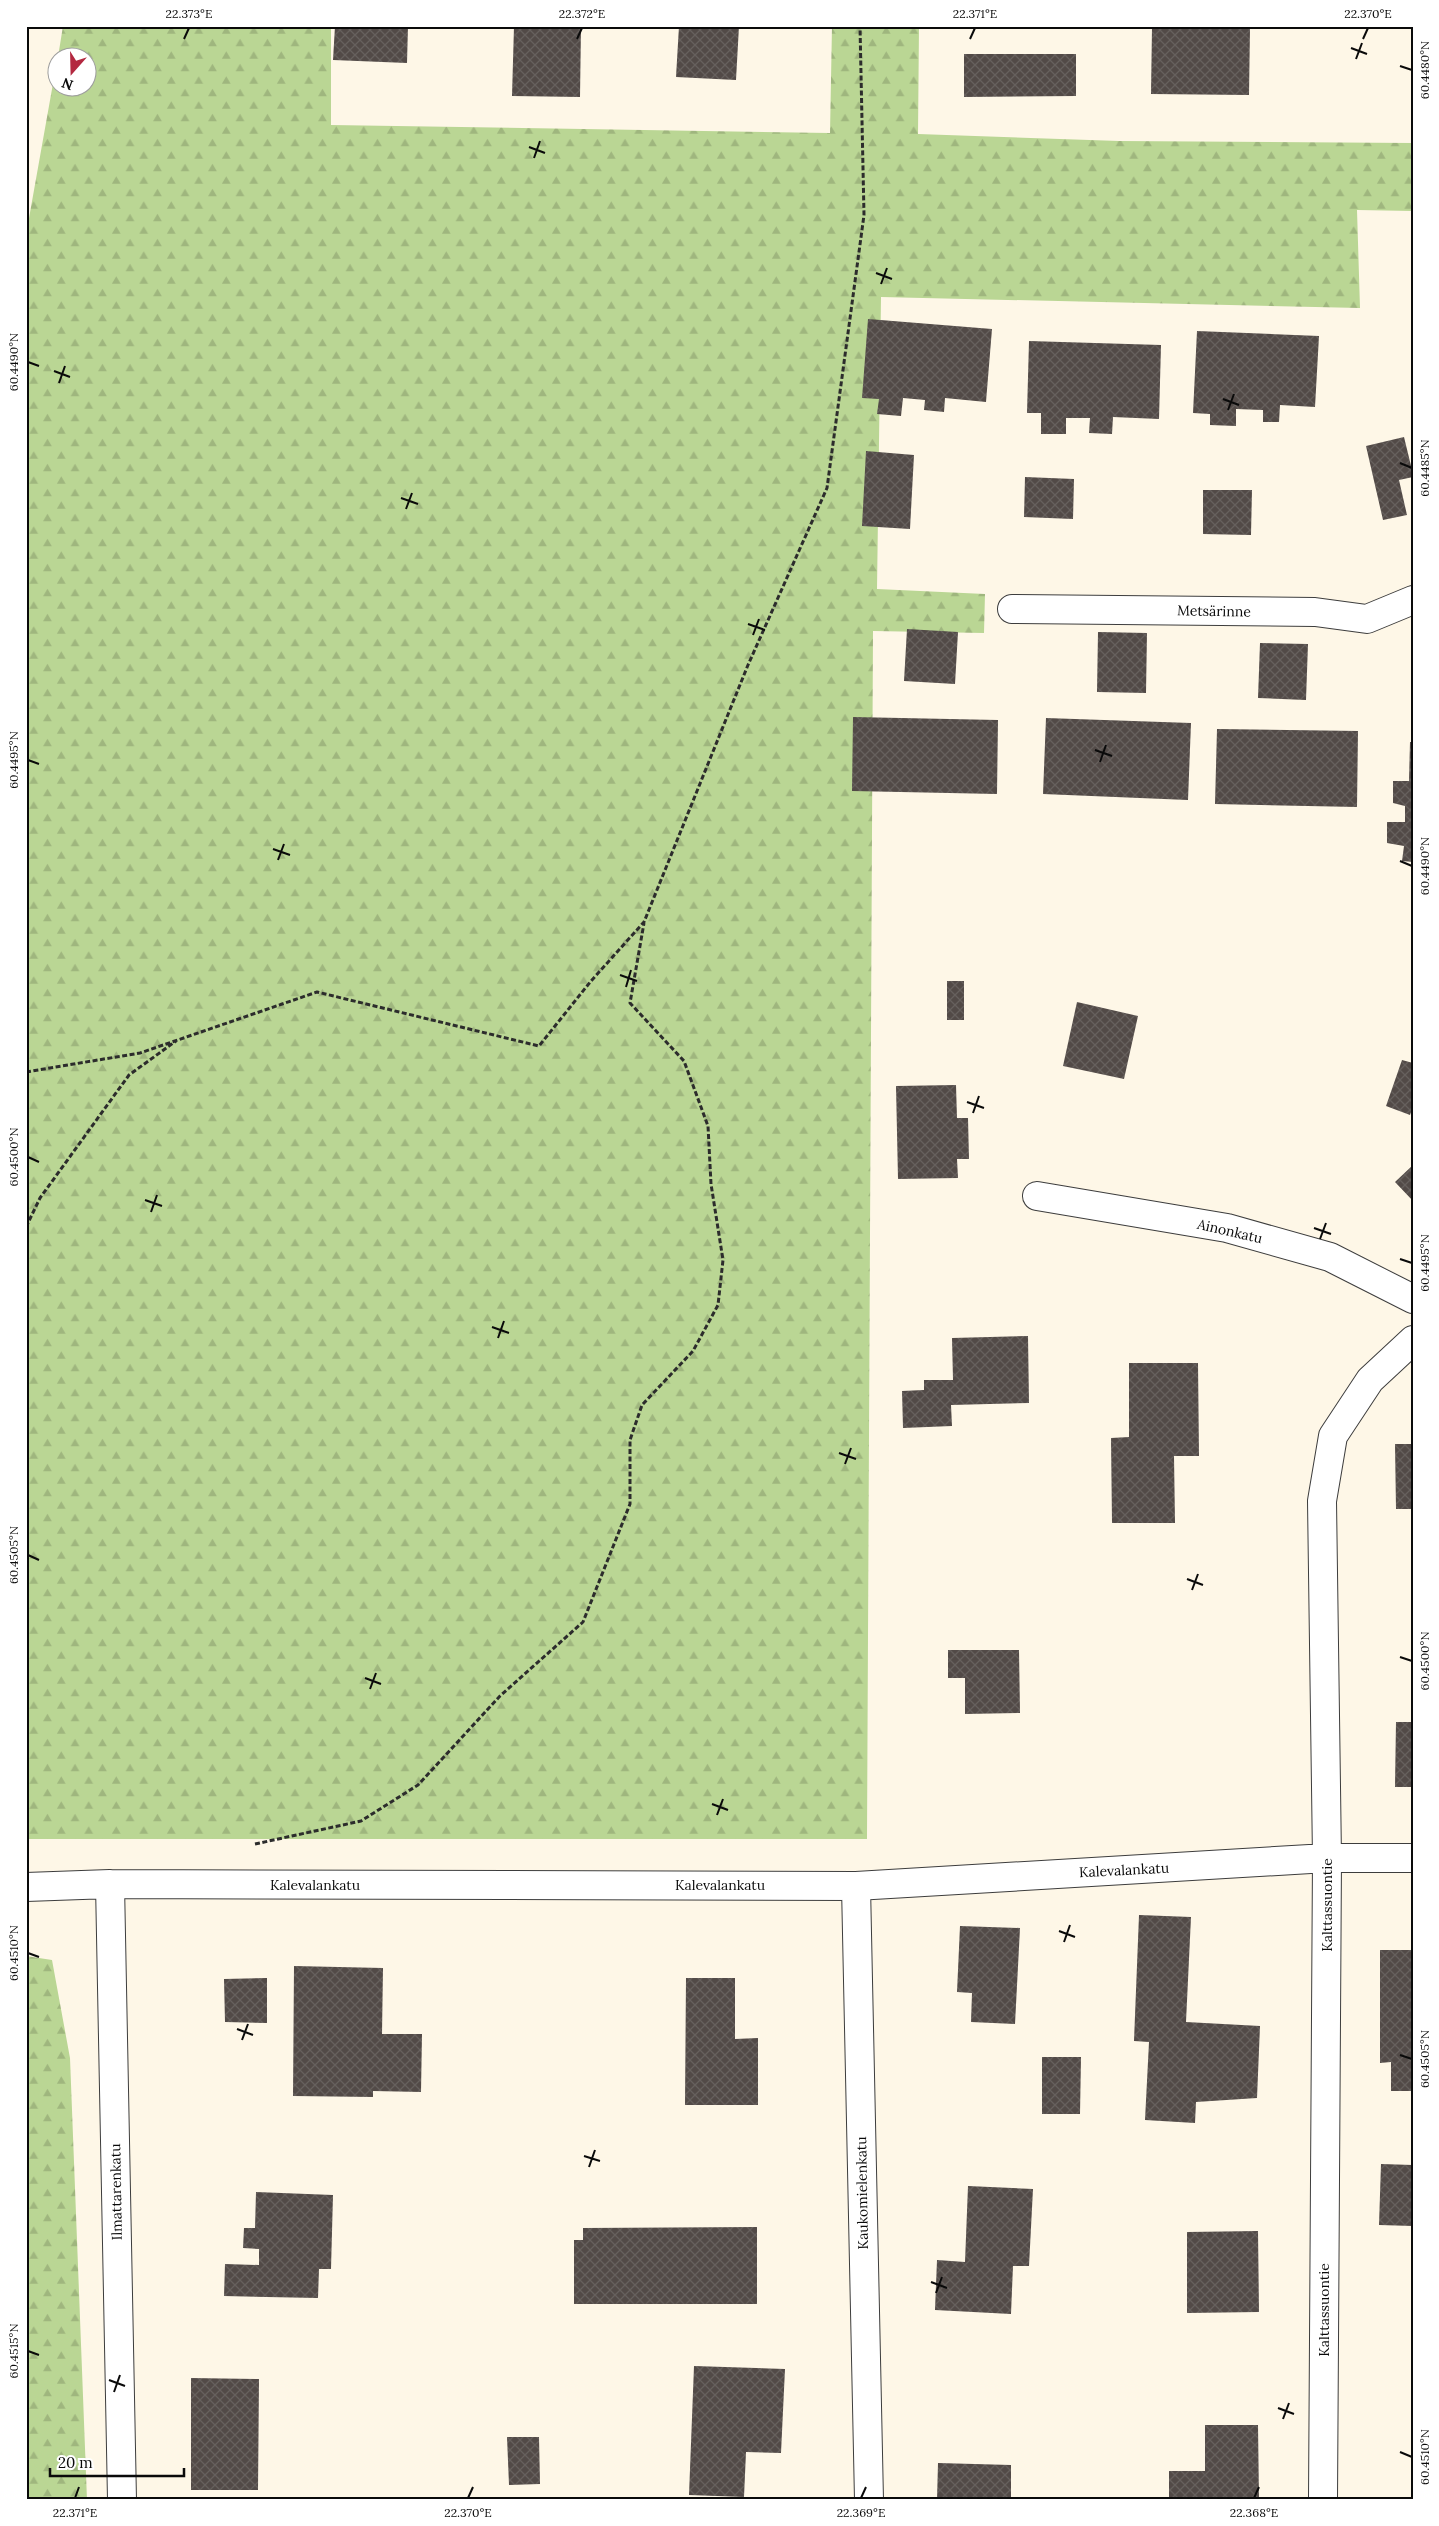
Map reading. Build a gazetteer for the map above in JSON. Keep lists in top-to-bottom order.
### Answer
{
  "streets": {
    "street": [
      "Metsärinne",
      "Ainonkatu",
      "Kalevalankatu",
      "Kalttassuontie",
      "Ilmattarenkatu",
      "Kaukomielenkatu"
    ]
  },
  "crossings": [
    ["Kalevalankatu", "Kalttassuontie"],
    ["Kalevalankatu", "Ilmattarenkatu"],
    ["Kalevalankatu", "Kaukomielenkatu"]
  ],
  "scale_bar": "20 m",
  "north": "bottom",
  "coordinates": [
    "22.373°E",
    "22.372°E",
    "22.371°E",
    "22.370°E",
    "60.4480°N",
    "60.4490°N",
    "60.4485°N",
    "60.4495°N",
    "60.4500°N",
    "60.4505°N",
    "60.4510°N",
    "60.4515°N",
    "22.369°E",
    "22.368°E"
  ]
}
